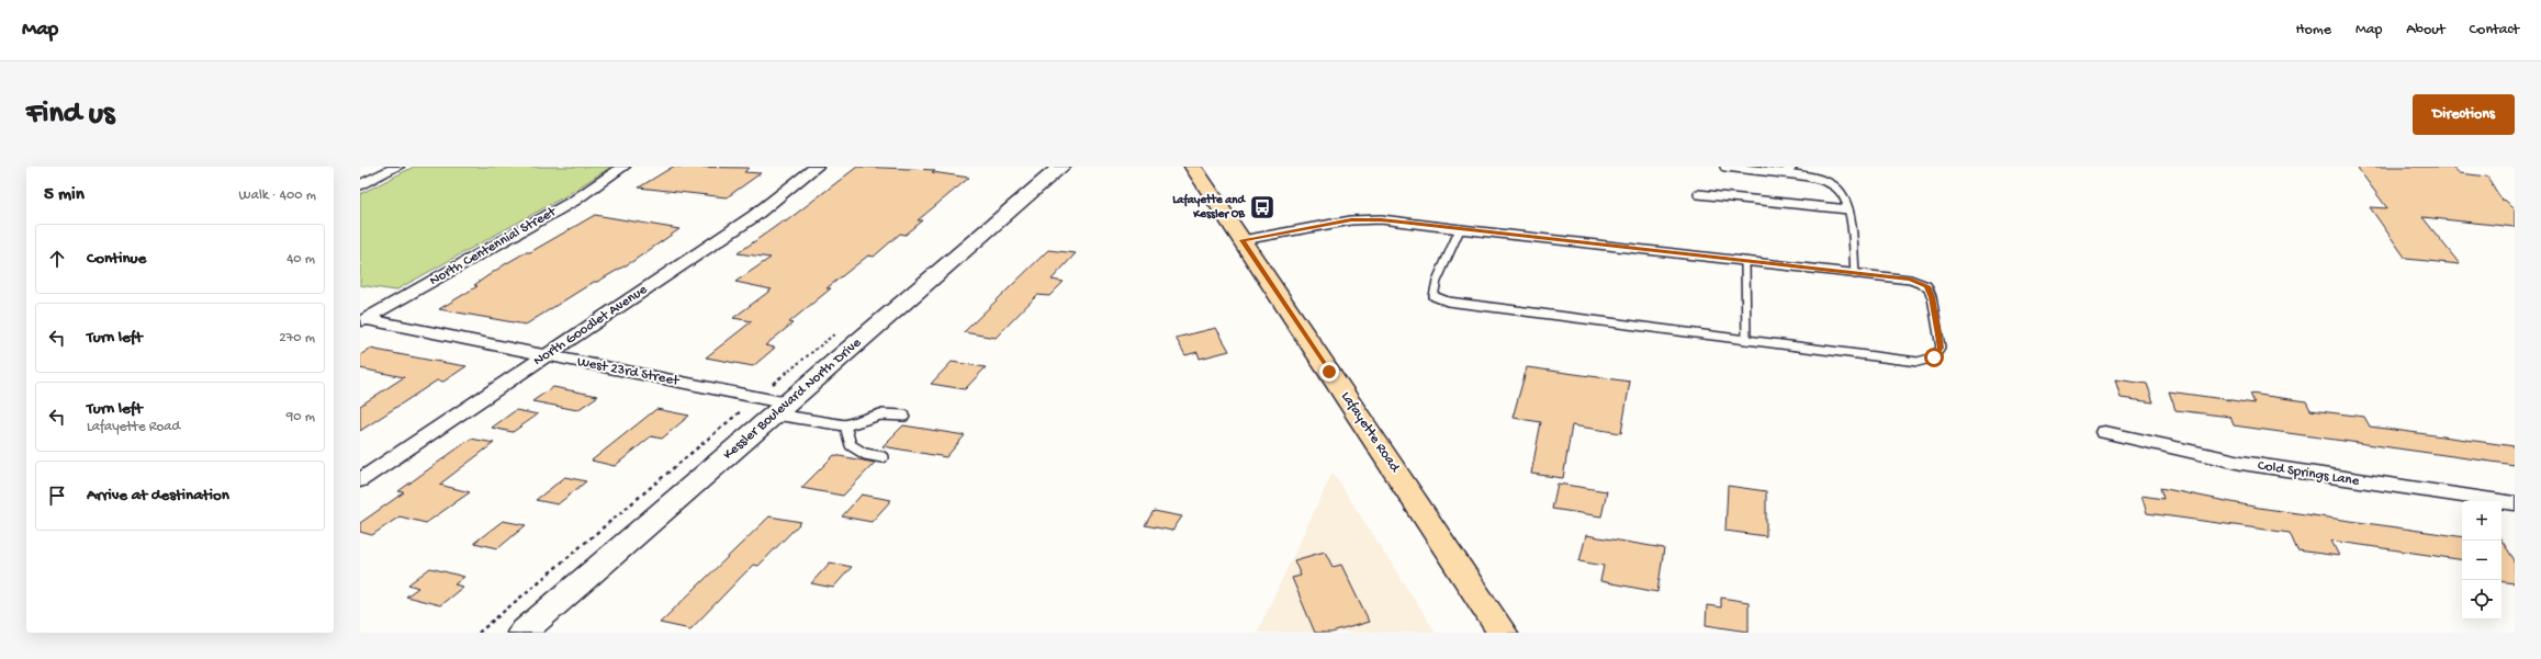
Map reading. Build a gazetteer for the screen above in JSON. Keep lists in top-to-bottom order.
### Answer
{
  "streets": {
    "main road": ["Kessler Boulevard North Drive", "Lafayette Road"],
    "street": [
      "North Centennial Street",
      "North Goodlet Avenue",
      "West 23rd Street",
      "Cold Springs Lane"
    ]
  },
  "crossings": [
    ["North Centennial Street", "West 23rd Street"],
    ["North Goodlet Avenue", "West 23rd Street"],
    ["West 23rd Street", "Kessler Boulevard North Drive"]
  ],
  "places": {
    "bus stop": ["Lafayette and Kessler OB"]
  },
  "page": {
    "header": "Map",
    "nav": [
      "Home",
      "Map",
      "About",
      "Contact"
    ],
    "buttons": "Directions",
    "title": "Find us",
    "heading": ["5 min", "Walk · 400 m"],
    "list": [
      ["Continue", "40 m"],
      ["Turn left", "270 m"],
      ["Turn left", "Lafayette Road", "90 m"],
      "Arrive at destination"
    ],
    "map_buttons": ["+", "−"]
  }
}
